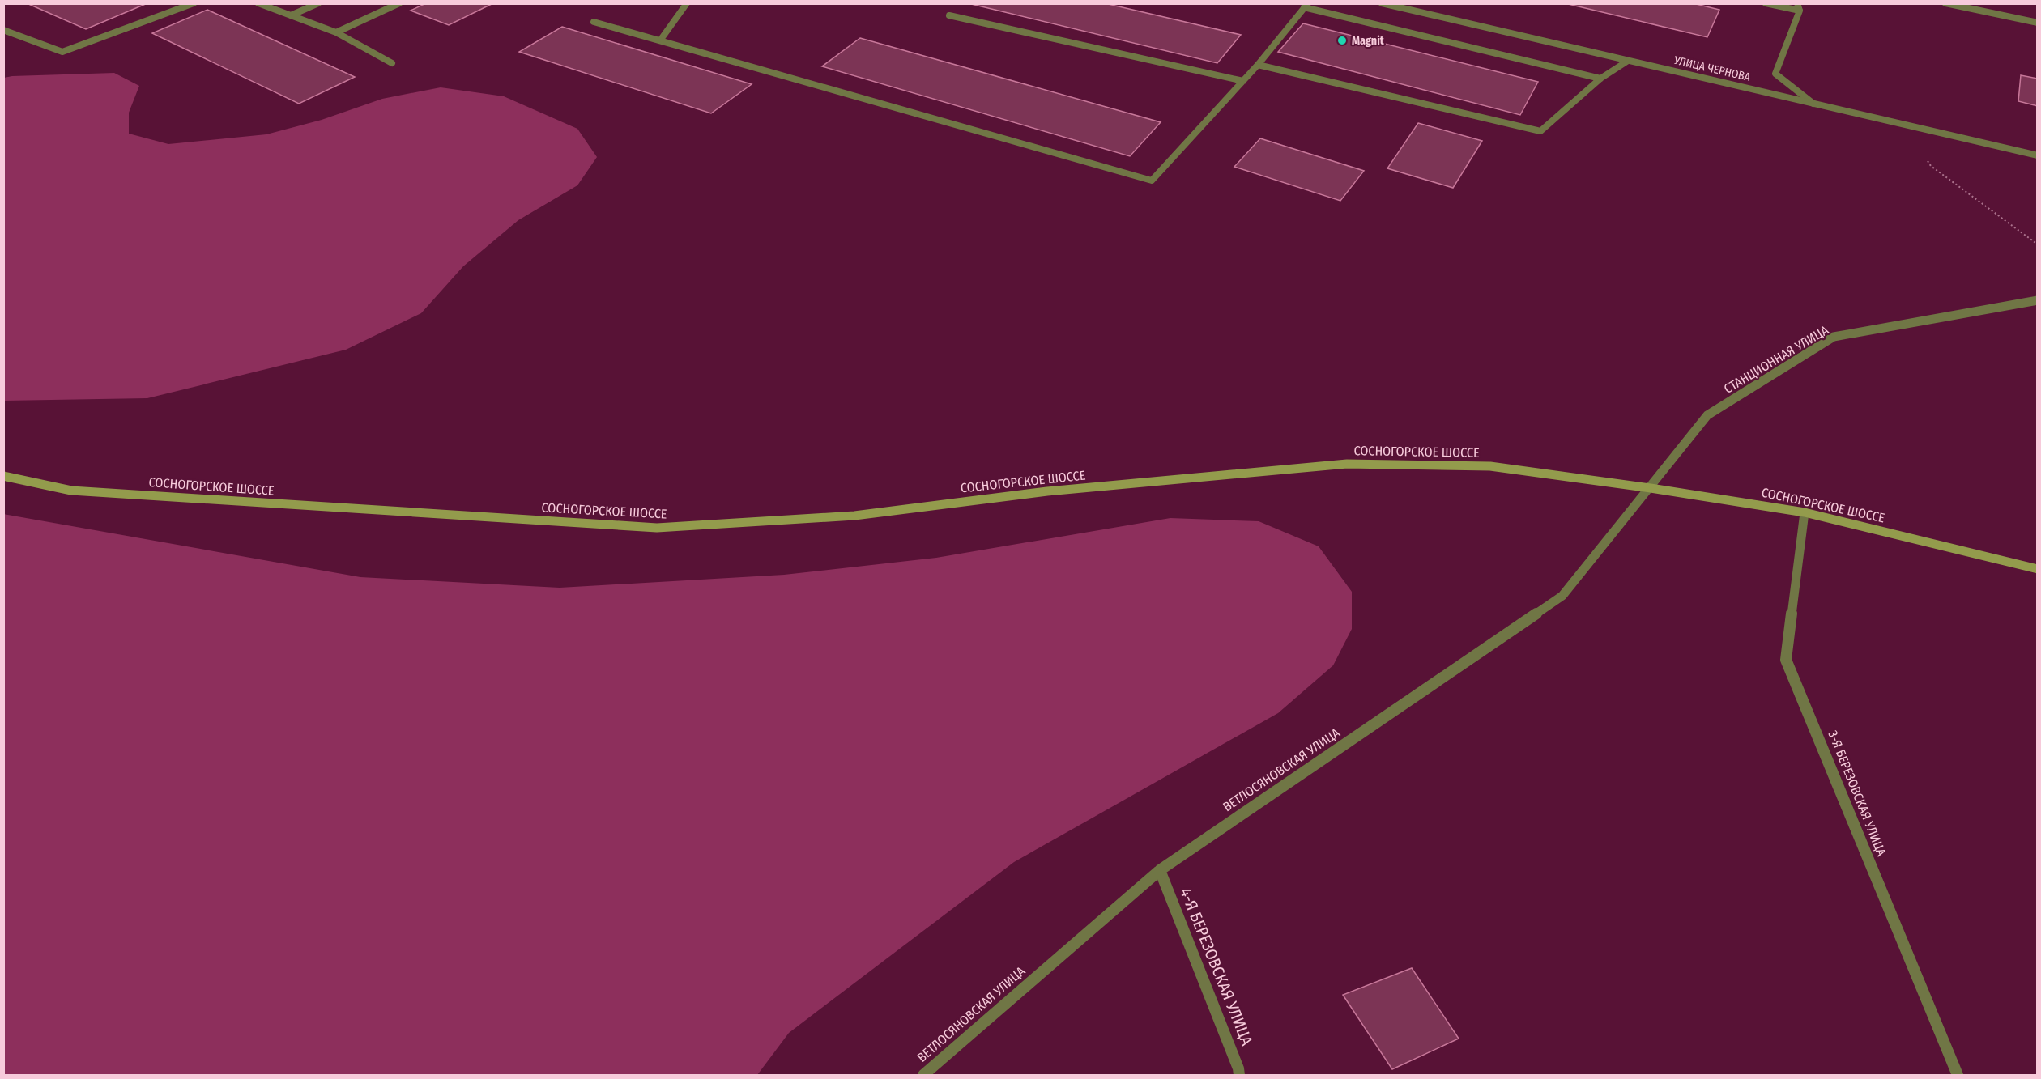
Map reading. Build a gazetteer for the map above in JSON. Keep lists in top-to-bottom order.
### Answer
{
  "streets": {
    "main road": ["СОСНОГОРСКОЕ ШОССЕ"],
    "street": [
      "УЛИЦА ЧЕРНОВА",
      "СТАНЦИОННАЯ УЛИЦА",
      "ВЕТЛОСЯНОВСКАЯ УЛИЦА",
      "3-Я БЕРЕЗОВСКАЯ УЛИЦА",
      "4-Я БЕРЕЗОВСКАЯ УЛИЦА"
    ]
  },
  "crossings": [
    ["СТАНЦИОННАЯ УЛИЦА", "СОСНОГОРСКОЕ ШОССЕ"],
    ["СТАНЦИОННАЯ УЛИЦА", "ВЕТЛОСЯНОВСКАЯ УЛИЦА"],
    ["СОСНОГОРСКОЕ ШОССЕ", "ВЕТЛОСЯНОВСКАЯ УЛИЦА"],
    ["СОСНОГОРСКОЕ ШОССЕ", "3-Я БЕРЕЗОВСКАЯ УЛИЦА"],
    ["ВЕТЛОСЯНОВСКАЯ УЛИЦА", "4-Я БЕРЕЗОВСКАЯ УЛИЦА"]
  ],
  "places": ["Magnit"]
}
